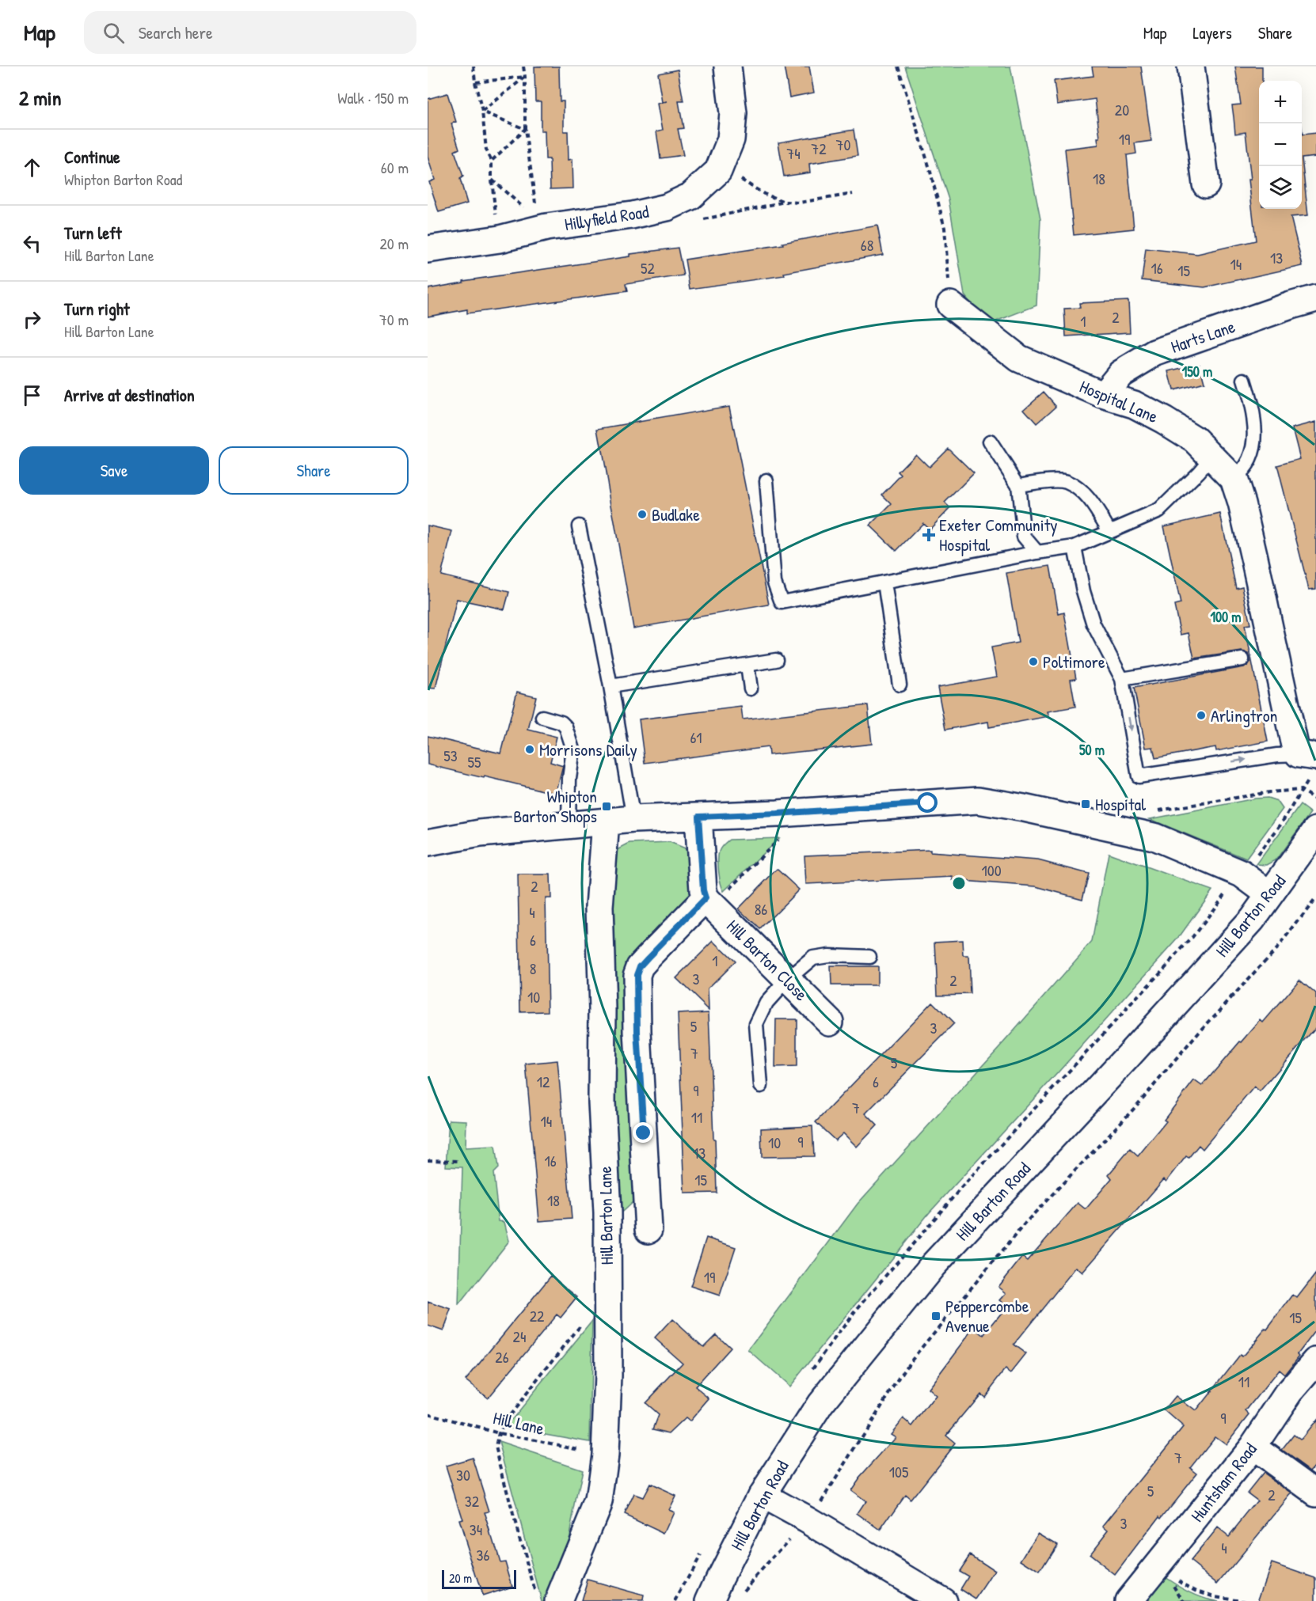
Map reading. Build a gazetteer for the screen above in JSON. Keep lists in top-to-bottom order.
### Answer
{
  "streets": {
    "street": [
      "Hillyfield Road",
      "Harts Lane",
      "Hospital Lane",
      "Hill Barton Road",
      "Hill Barton Close",
      "Hill Barton Lane",
      "Huntsham Road"
    ],
    "path": ["Hill Lane"]
  },
  "crossings": [
    ["Harts Lane", "Hospital Lane"],
    ["Hill Barton Lane", "Hill Lane"]
  ],
  "places": {
    "other": [
      "Budlake",
      "Poltimore",
      "Arlingtron",
      "Morrisons Daily"
    ],
    "health": ["Exeter Community Hospital"],
    "transit": ["Hospital", "Whipton Barton Shops", "Peppercombe Avenue"]
  },
  "house_numbers": [
    "20",
    "19",
    "70",
    "72",
    "74",
    "18",
    "68",
    "13",
    "14",
    "52",
    "16",
    "15",
    "2",
    "1",
    "61",
    "53",
    "55",
    "100",
    "2",
    "86",
    "4",
    "6",
    "1",
    "8",
    "3",
    "2",
    "10",
    "5",
    "3",
    "7",
    "5",
    "12",
    "6",
    "9",
    "7",
    "11",
    "14",
    "9",
    "10",
    "13",
    "16",
    "15",
    "18",
    "19",
    "22",
    "15",
    "24",
    "26",
    "11",
    "9",
    "7",
    "105",
    "30",
    "5",
    "2",
    "32",
    "3",
    "34",
    "4",
    "36"
  ],
  "scale_bar": "20 m",
  "page": {
    "header": "Map",
    "search": "Search here",
    "nav": ["Map", "Layers", "Share"],
    "heading": ["2 min", "Walk · 150 m"],
    "map_buttons": ["+", "−"],
    "list": [
      ["Continue", "Whipton Barton Road", "60 m"],
      ["Turn left", "Hill Barton Lane", "20 m"],
      ["Turn right", "Hill Barton Lane", "70 m"],
      "Arrive at destination"
    ],
    "buttons": ["Save", "Share"],
    "scale": "20 m"
  },
  "rings": ["150 m", "100 m", "50 m"]
}
